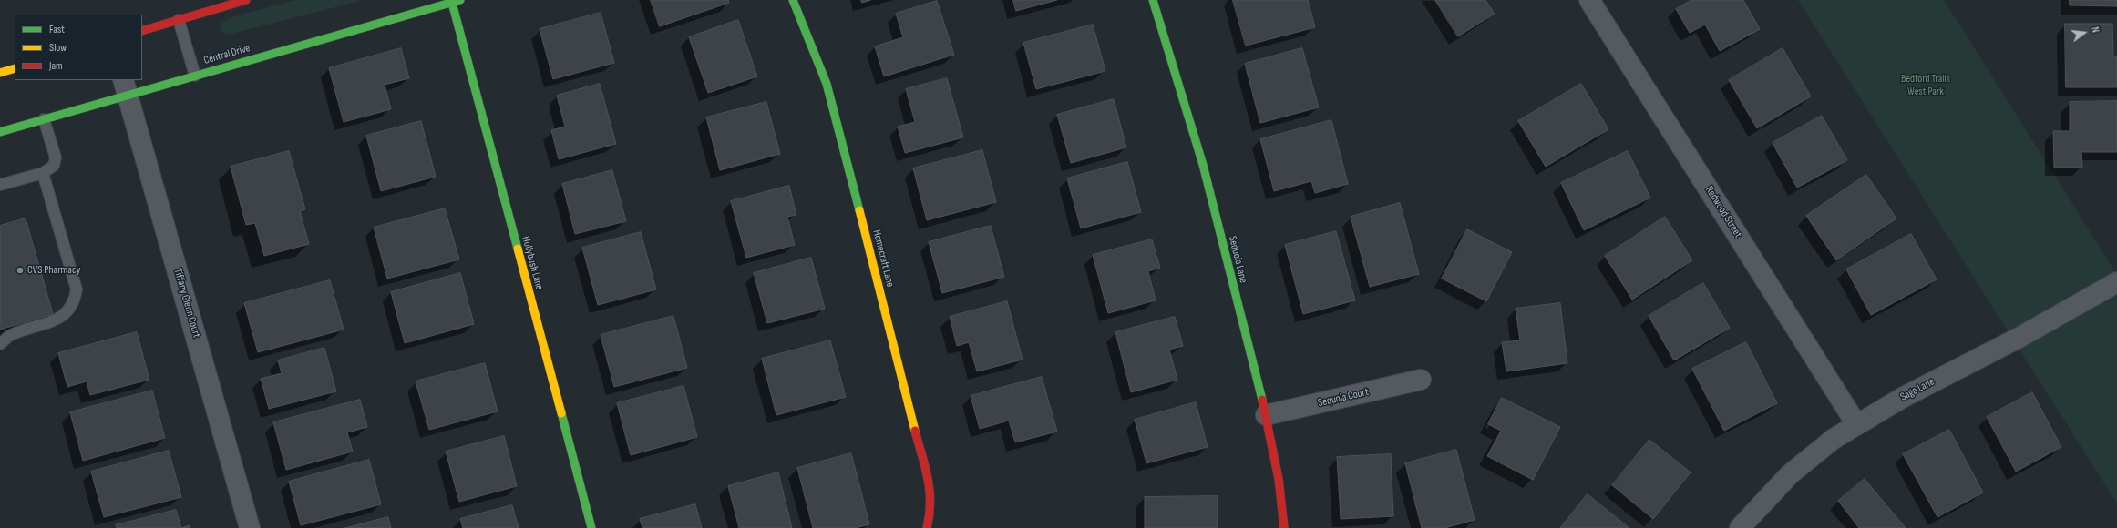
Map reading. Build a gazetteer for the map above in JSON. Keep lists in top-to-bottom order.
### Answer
{
  "streets": {
    "street": [
      "Central Drive",
      "Redwood Street",
      "Homecraft Lane",
      "Sequoia Lane",
      "Hollybush Lane",
      "Tiffany Glenn Court",
      "Sage Lane",
      "Sequoia Court"
    ]
  },
  "crossings": [
    ["Central Drive", "Hollybush Lane"],
    ["Central Drive", "Tiffany Glenn Court"],
    ["Redwood Street", "Sage Lane"],
    ["Sequoia Lane", "Sequoia Court"]
  ],
  "parks": ["Bedford Trails West Park"],
  "places": ["CVS Pharmacy"],
  "legend": ["Fast", "Slow", "Jam"],
  "north": "right"
}
